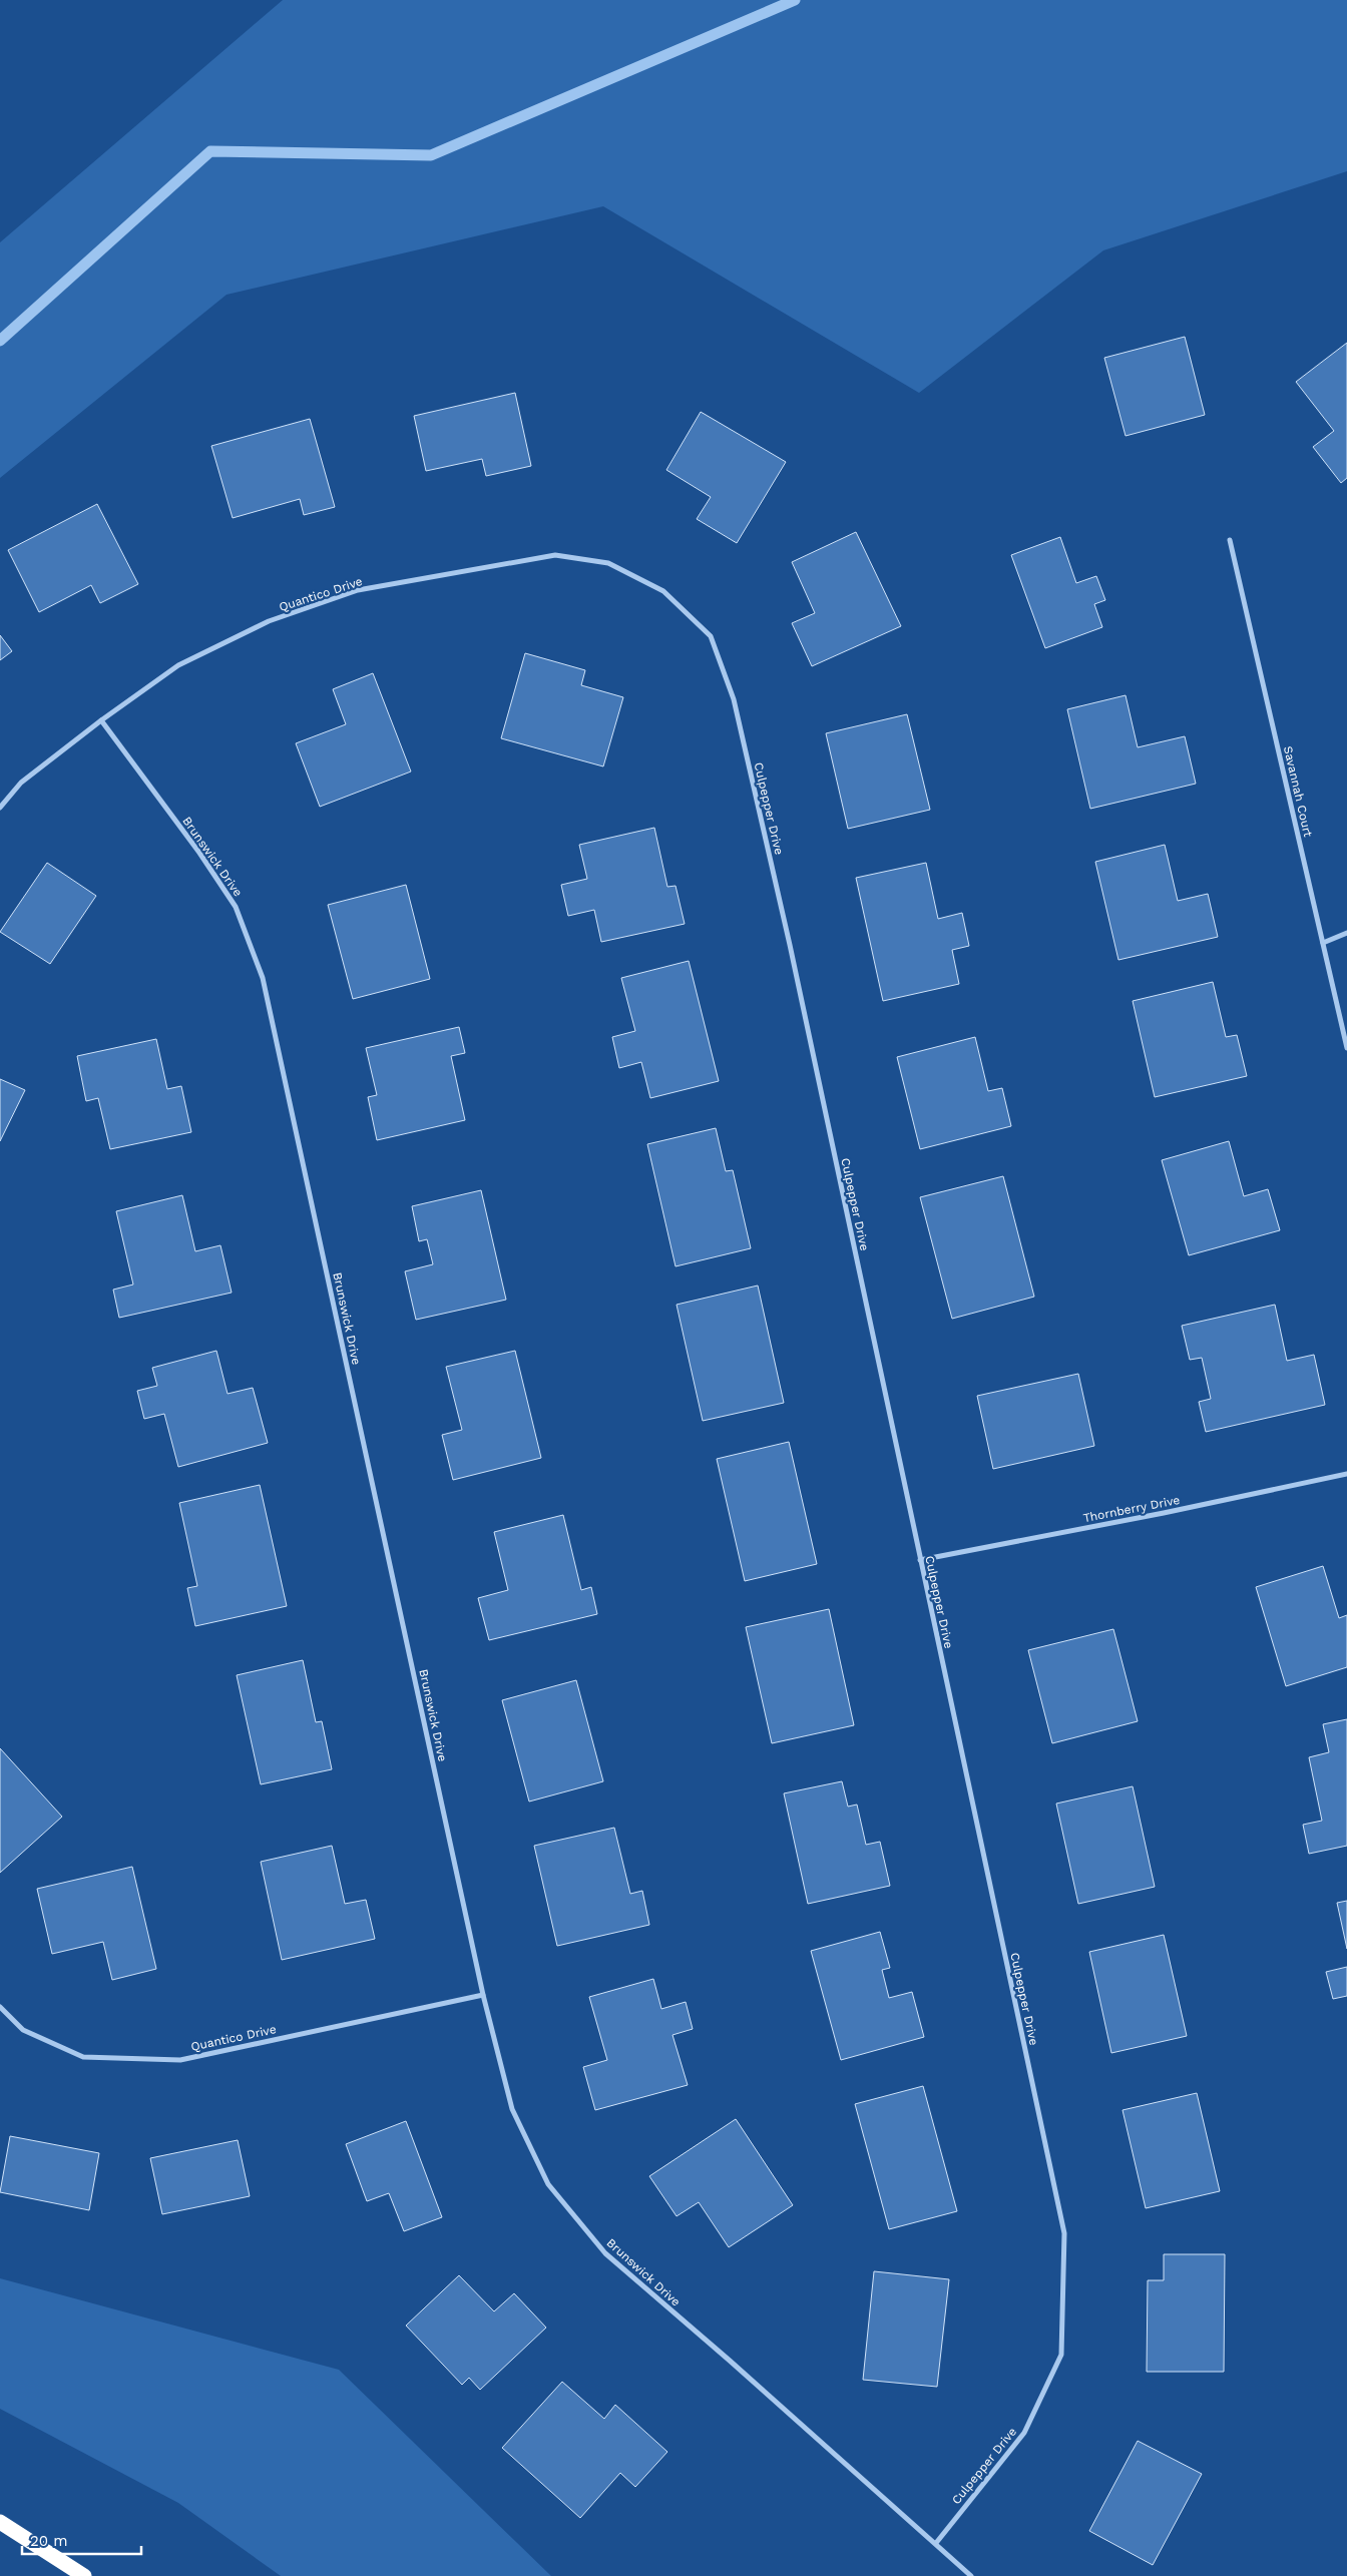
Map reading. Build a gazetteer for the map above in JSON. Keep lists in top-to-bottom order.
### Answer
{
  "streets": {
    "street": [
      "Quantico Drive",
      "Savannah Court",
      "Culpepper Drive",
      "Brunswick Drive",
      "Thornberry Drive"
    ]
  },
  "crossings": [
    ["Quantico Drive", "Culpepper Drive"],
    ["Quantico Drive", "Brunswick Drive"],
    ["Culpepper Drive", "Brunswick Drive"],
    ["Culpepper Drive", "Thornberry Drive"]
  ],
  "scale_bar": "20 m"
}
